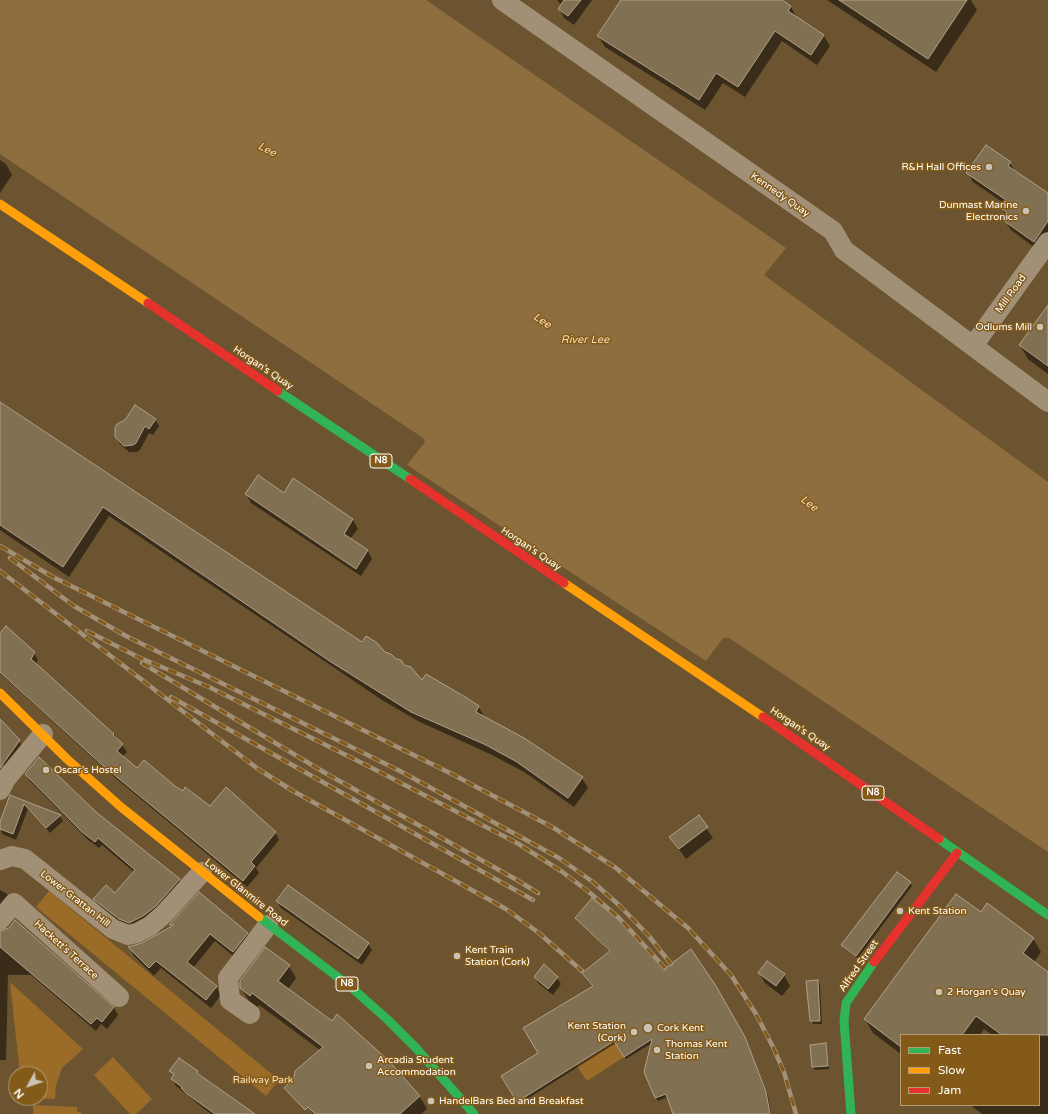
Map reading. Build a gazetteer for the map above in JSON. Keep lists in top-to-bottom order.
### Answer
{
  "streets": {
    "main road": [
      "Horgan's Quay",
      "N8",
      "Lower Glanmire Road",
      "Alfred Street"
    ],
    "street": [
      "Kennedy Quay",
      "Mill Road",
      "Lower Grattan Hill",
      "Hackett's Terrace"
    ]
  },
  "crossings": [
    ["Kennedy Quay", "Mill Road"],
    ["Horgan's Quay", "Alfred Street"],
    ["Lower Glanmire Road", "Lower Grattan Hill"]
  ],
  "water": ["Lee", "River Lee"],
  "parks": ["Railway Park"],
  "places": [
    "R&H Hall Offices",
    "Dunmast Marine Electronics",
    "Odlums Mill",
    "Oscar’s Hostel",
    "Kent Station",
    "Kent Train Station (Cork)",
    "2 Horgan's Quay",
    "Cork Kent",
    "Kent Station (Cork)",
    "Thomas Kent Station",
    "Arcadia Student Accommodation",
    "HandelBars Bed and Breakfast"
  ],
  "legend": ["Fast", "Slow", "Jam"],
  "north": "bottom left"
}
